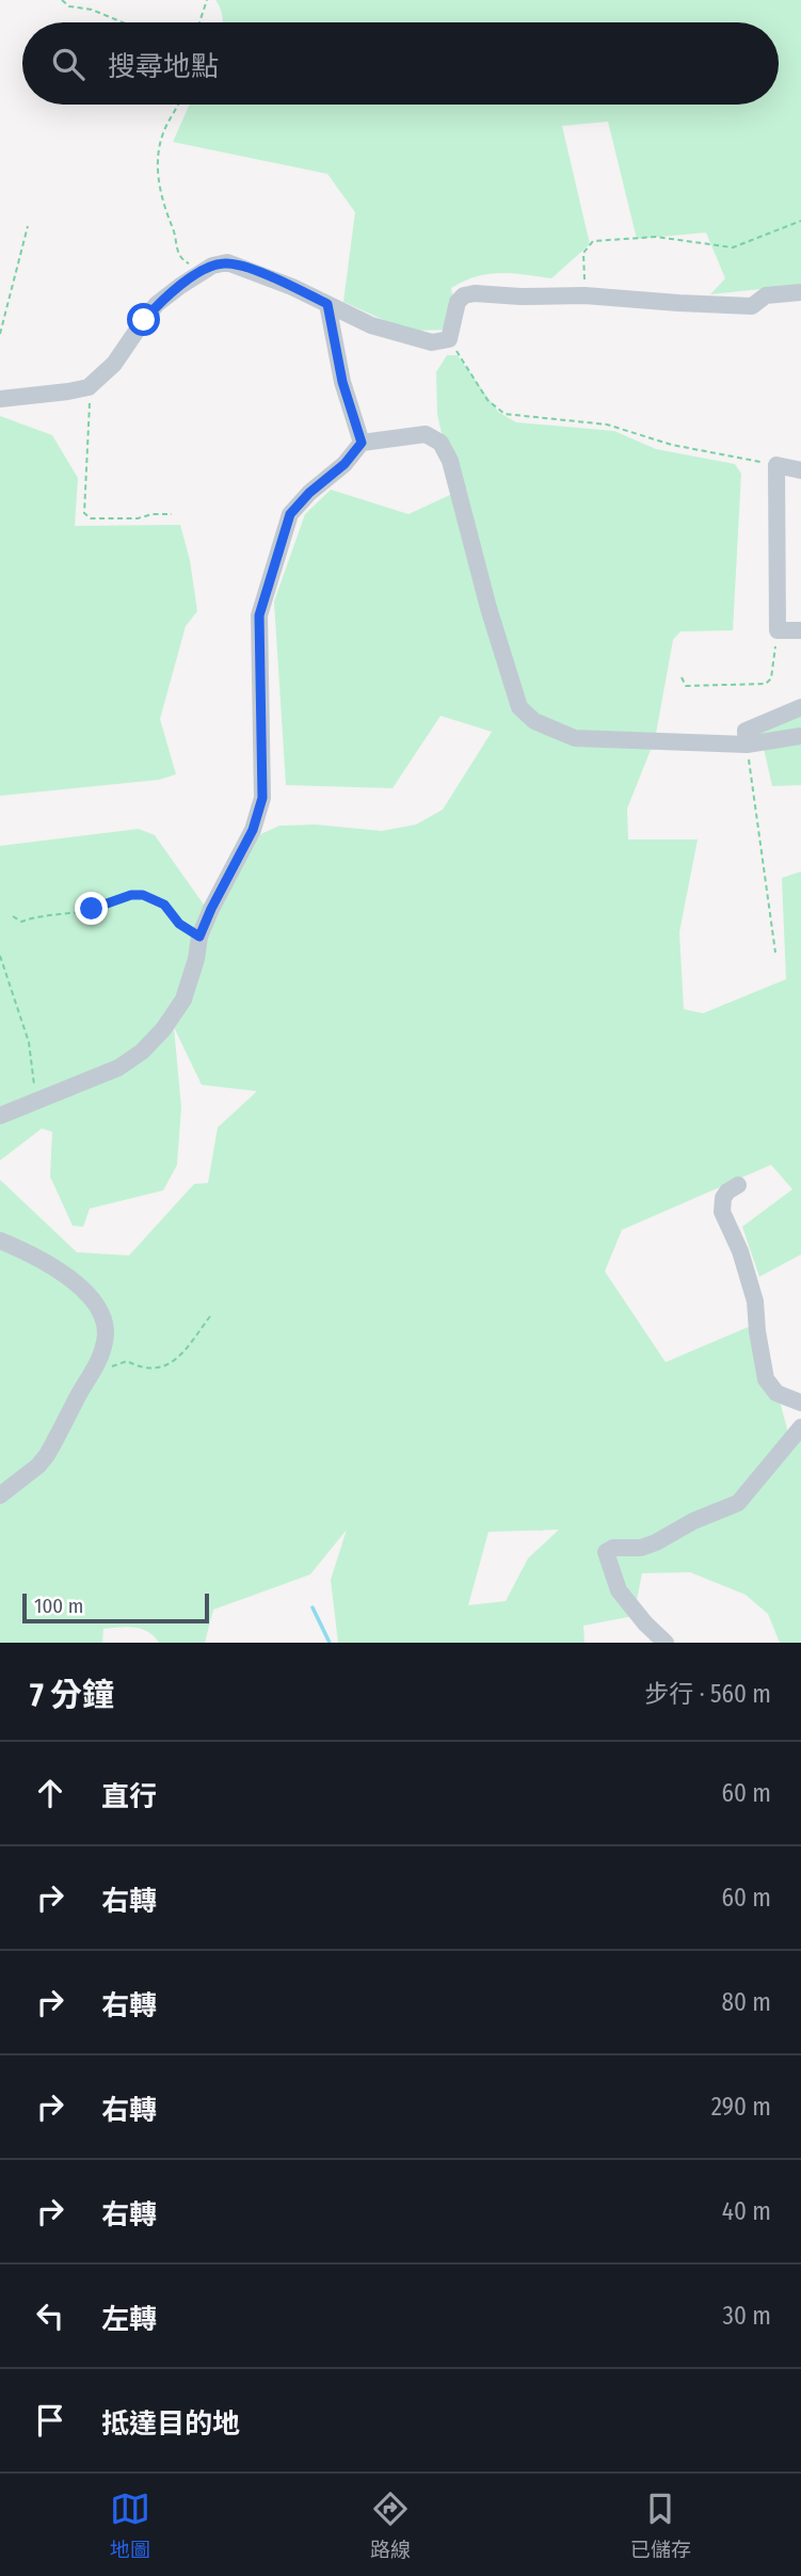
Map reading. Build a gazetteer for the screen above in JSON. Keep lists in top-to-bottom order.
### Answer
{
  "scale_bar": "100 m",
  "page": {
    "search": "搜尋地點",
    "scale": "100 m",
    "heading": ["7 分鐘", "步行 · 560 m"],
    "list": [
      ["直行", "60 m"],
      ["右轉", "60 m"],
      ["右轉", "80 m"],
      ["右轉", "290 m"],
      ["右轉", "40 m"],
      ["左轉", "30 m"],
      "抵達目的地"
    ],
    "nav": ["地圖", "路線", "已儲存"]
  }
}
